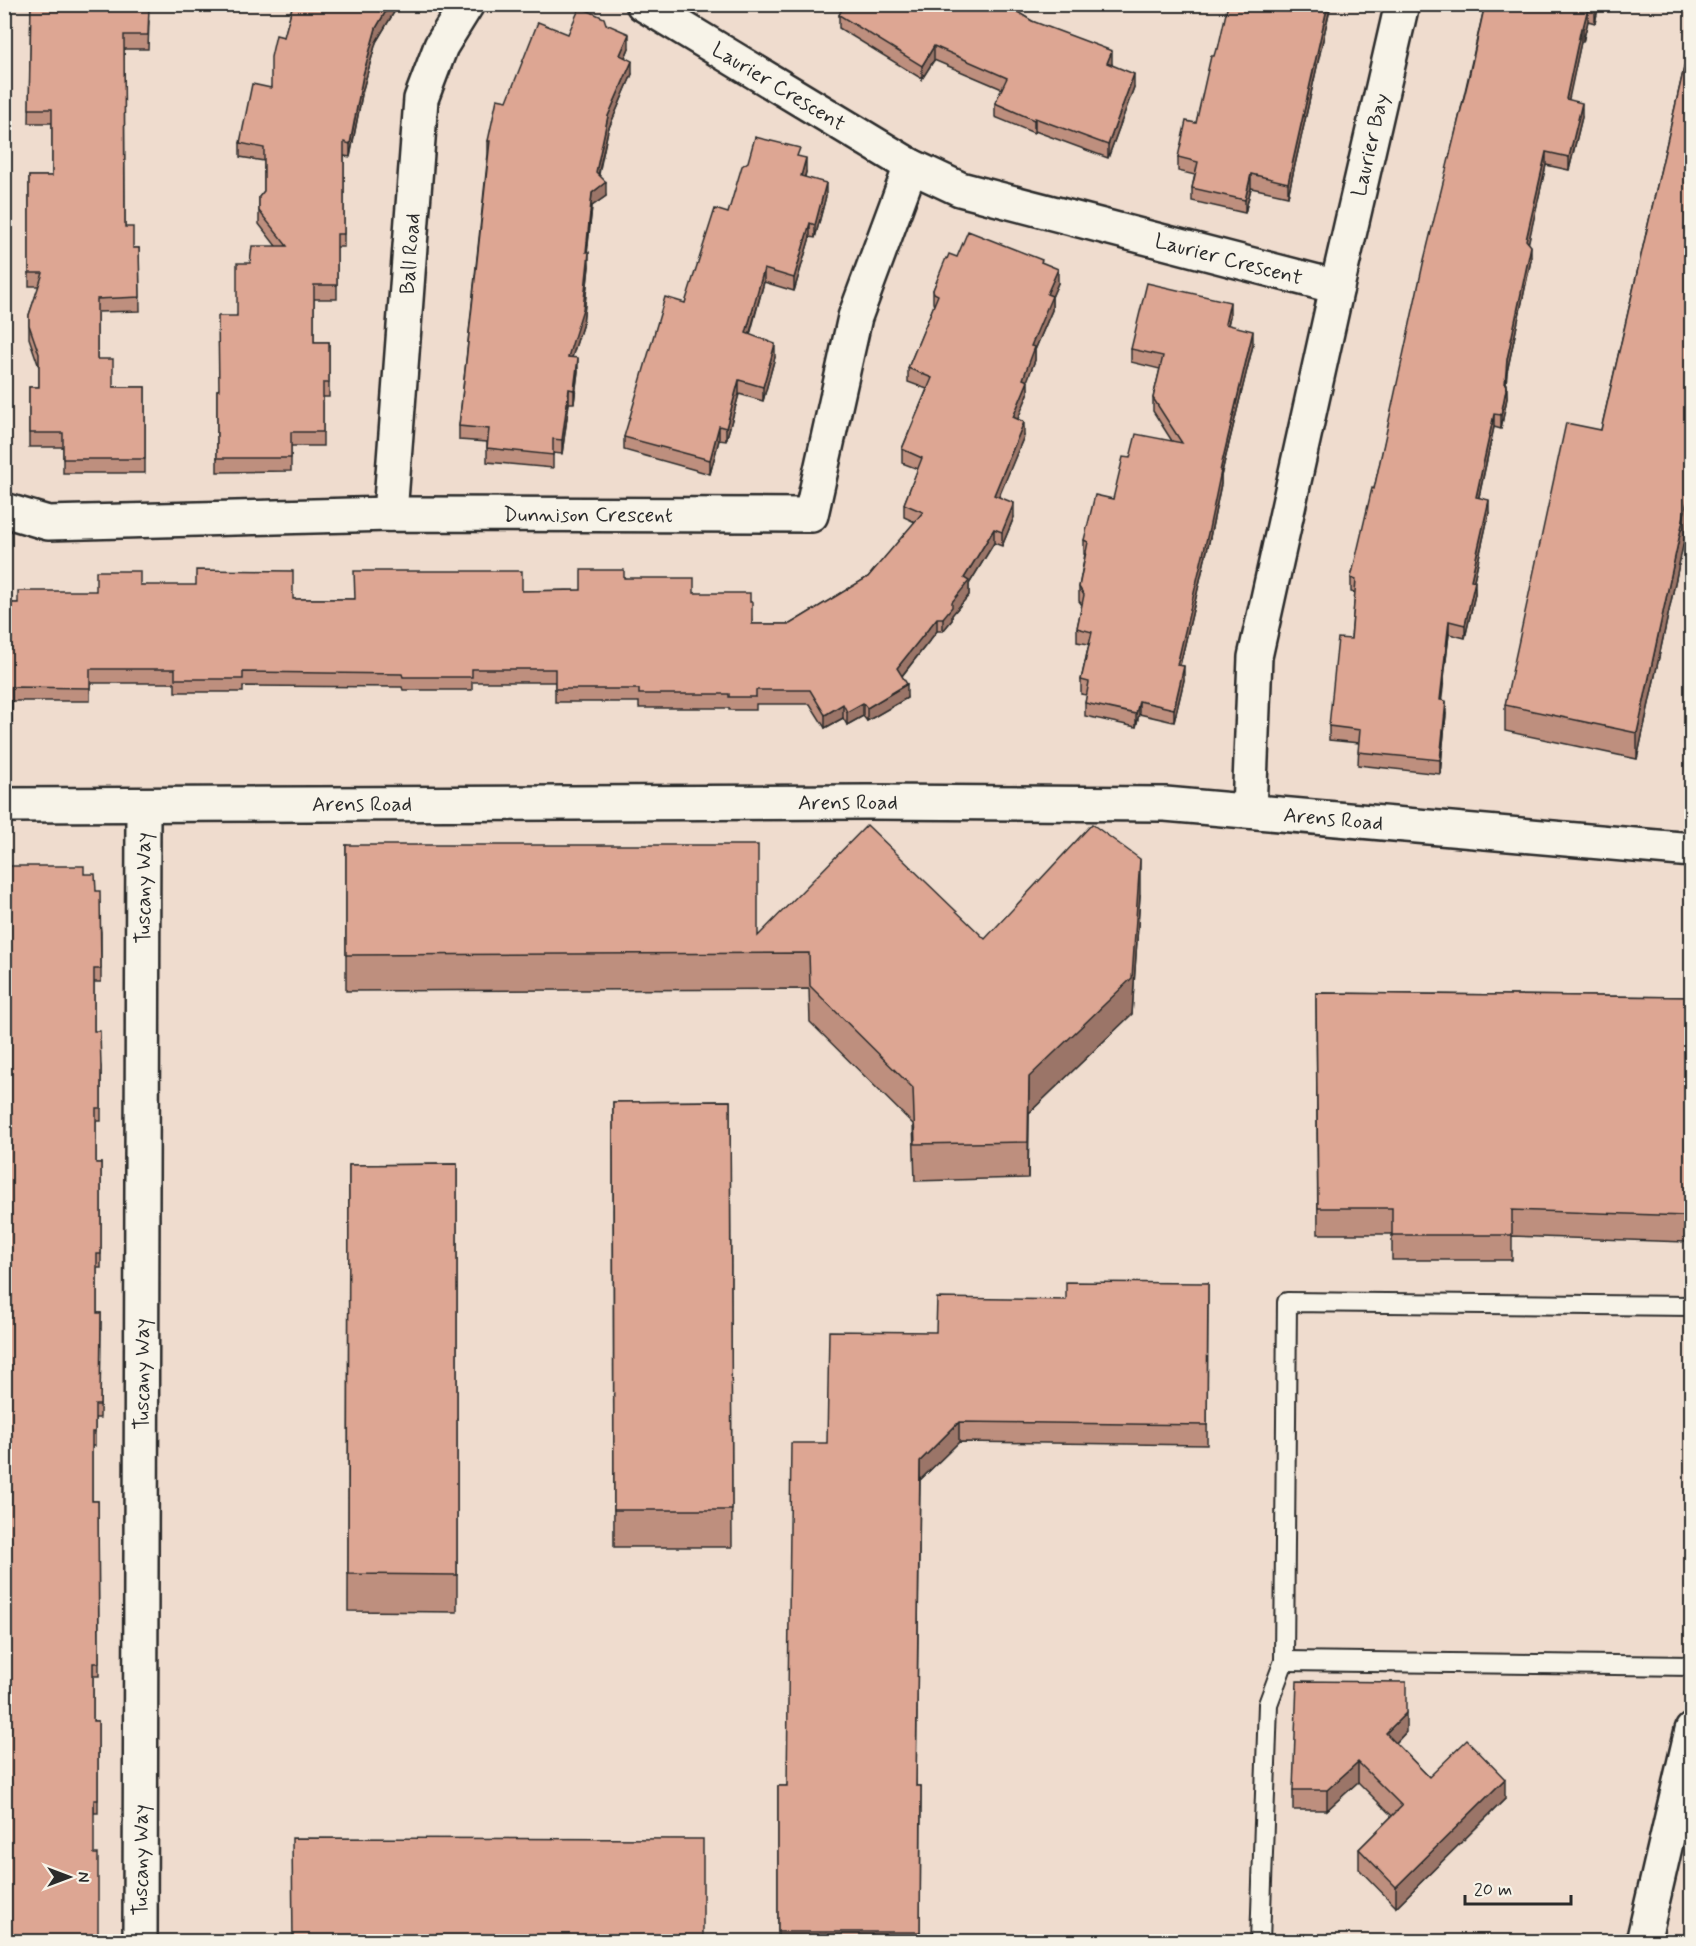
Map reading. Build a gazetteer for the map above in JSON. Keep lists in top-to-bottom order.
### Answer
{
  "streets": {
    "street": [
      "Laurier Crescent",
      "Laurier Bay",
      "Ball Road",
      "Dunnison Crescent",
      "Arens Road",
      "Tuscany Way"
    ]
  },
  "crossings": [
    ["Laurier Crescent", "Laurier Bay"],
    ["Laurier Crescent", "Dunnison Crescent"],
    ["Ball Road", "Dunnison Crescent"],
    ["Arens Road", "Tuscany Way"]
  ],
  "scale_bar": "20 m",
  "north": "right"
}
